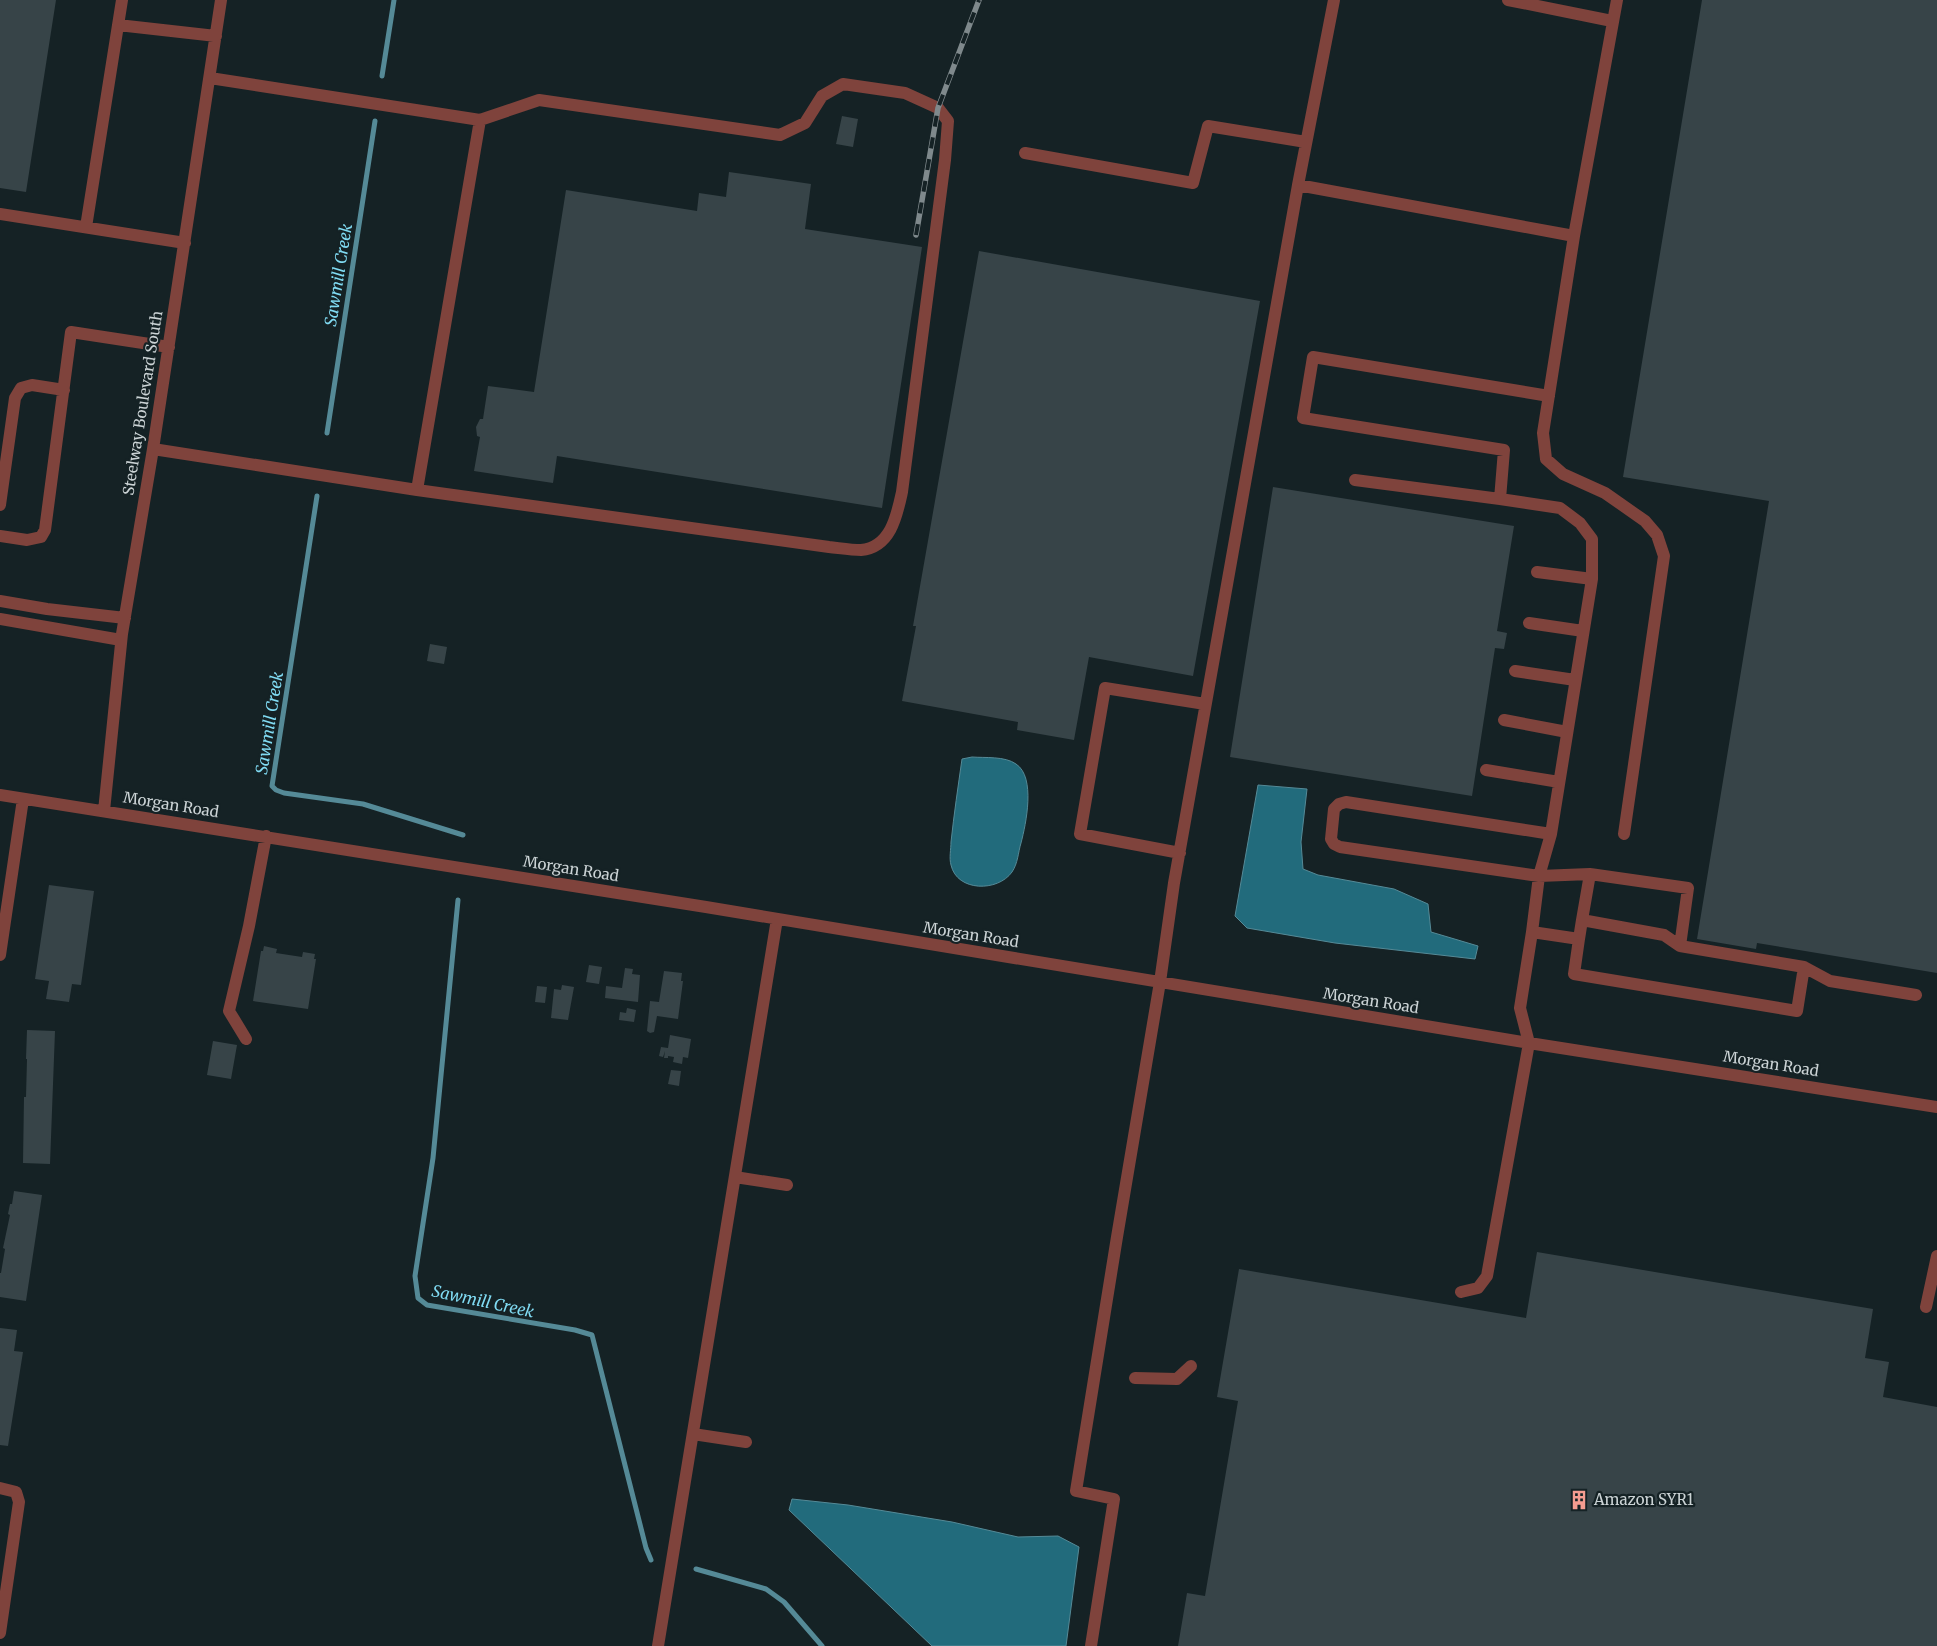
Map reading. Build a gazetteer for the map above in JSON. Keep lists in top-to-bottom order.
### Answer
{
  "streets": {
    "street": ["Steelway Boulevard South", "Morgan Road"]
  },
  "crossings": [
    ["Steelway Boulevard South", "Morgan Road"]
  ],
  "water": ["Sawmill Creek"],
  "places": {
    "building": ["Amazon SYR1"]
  }
}
